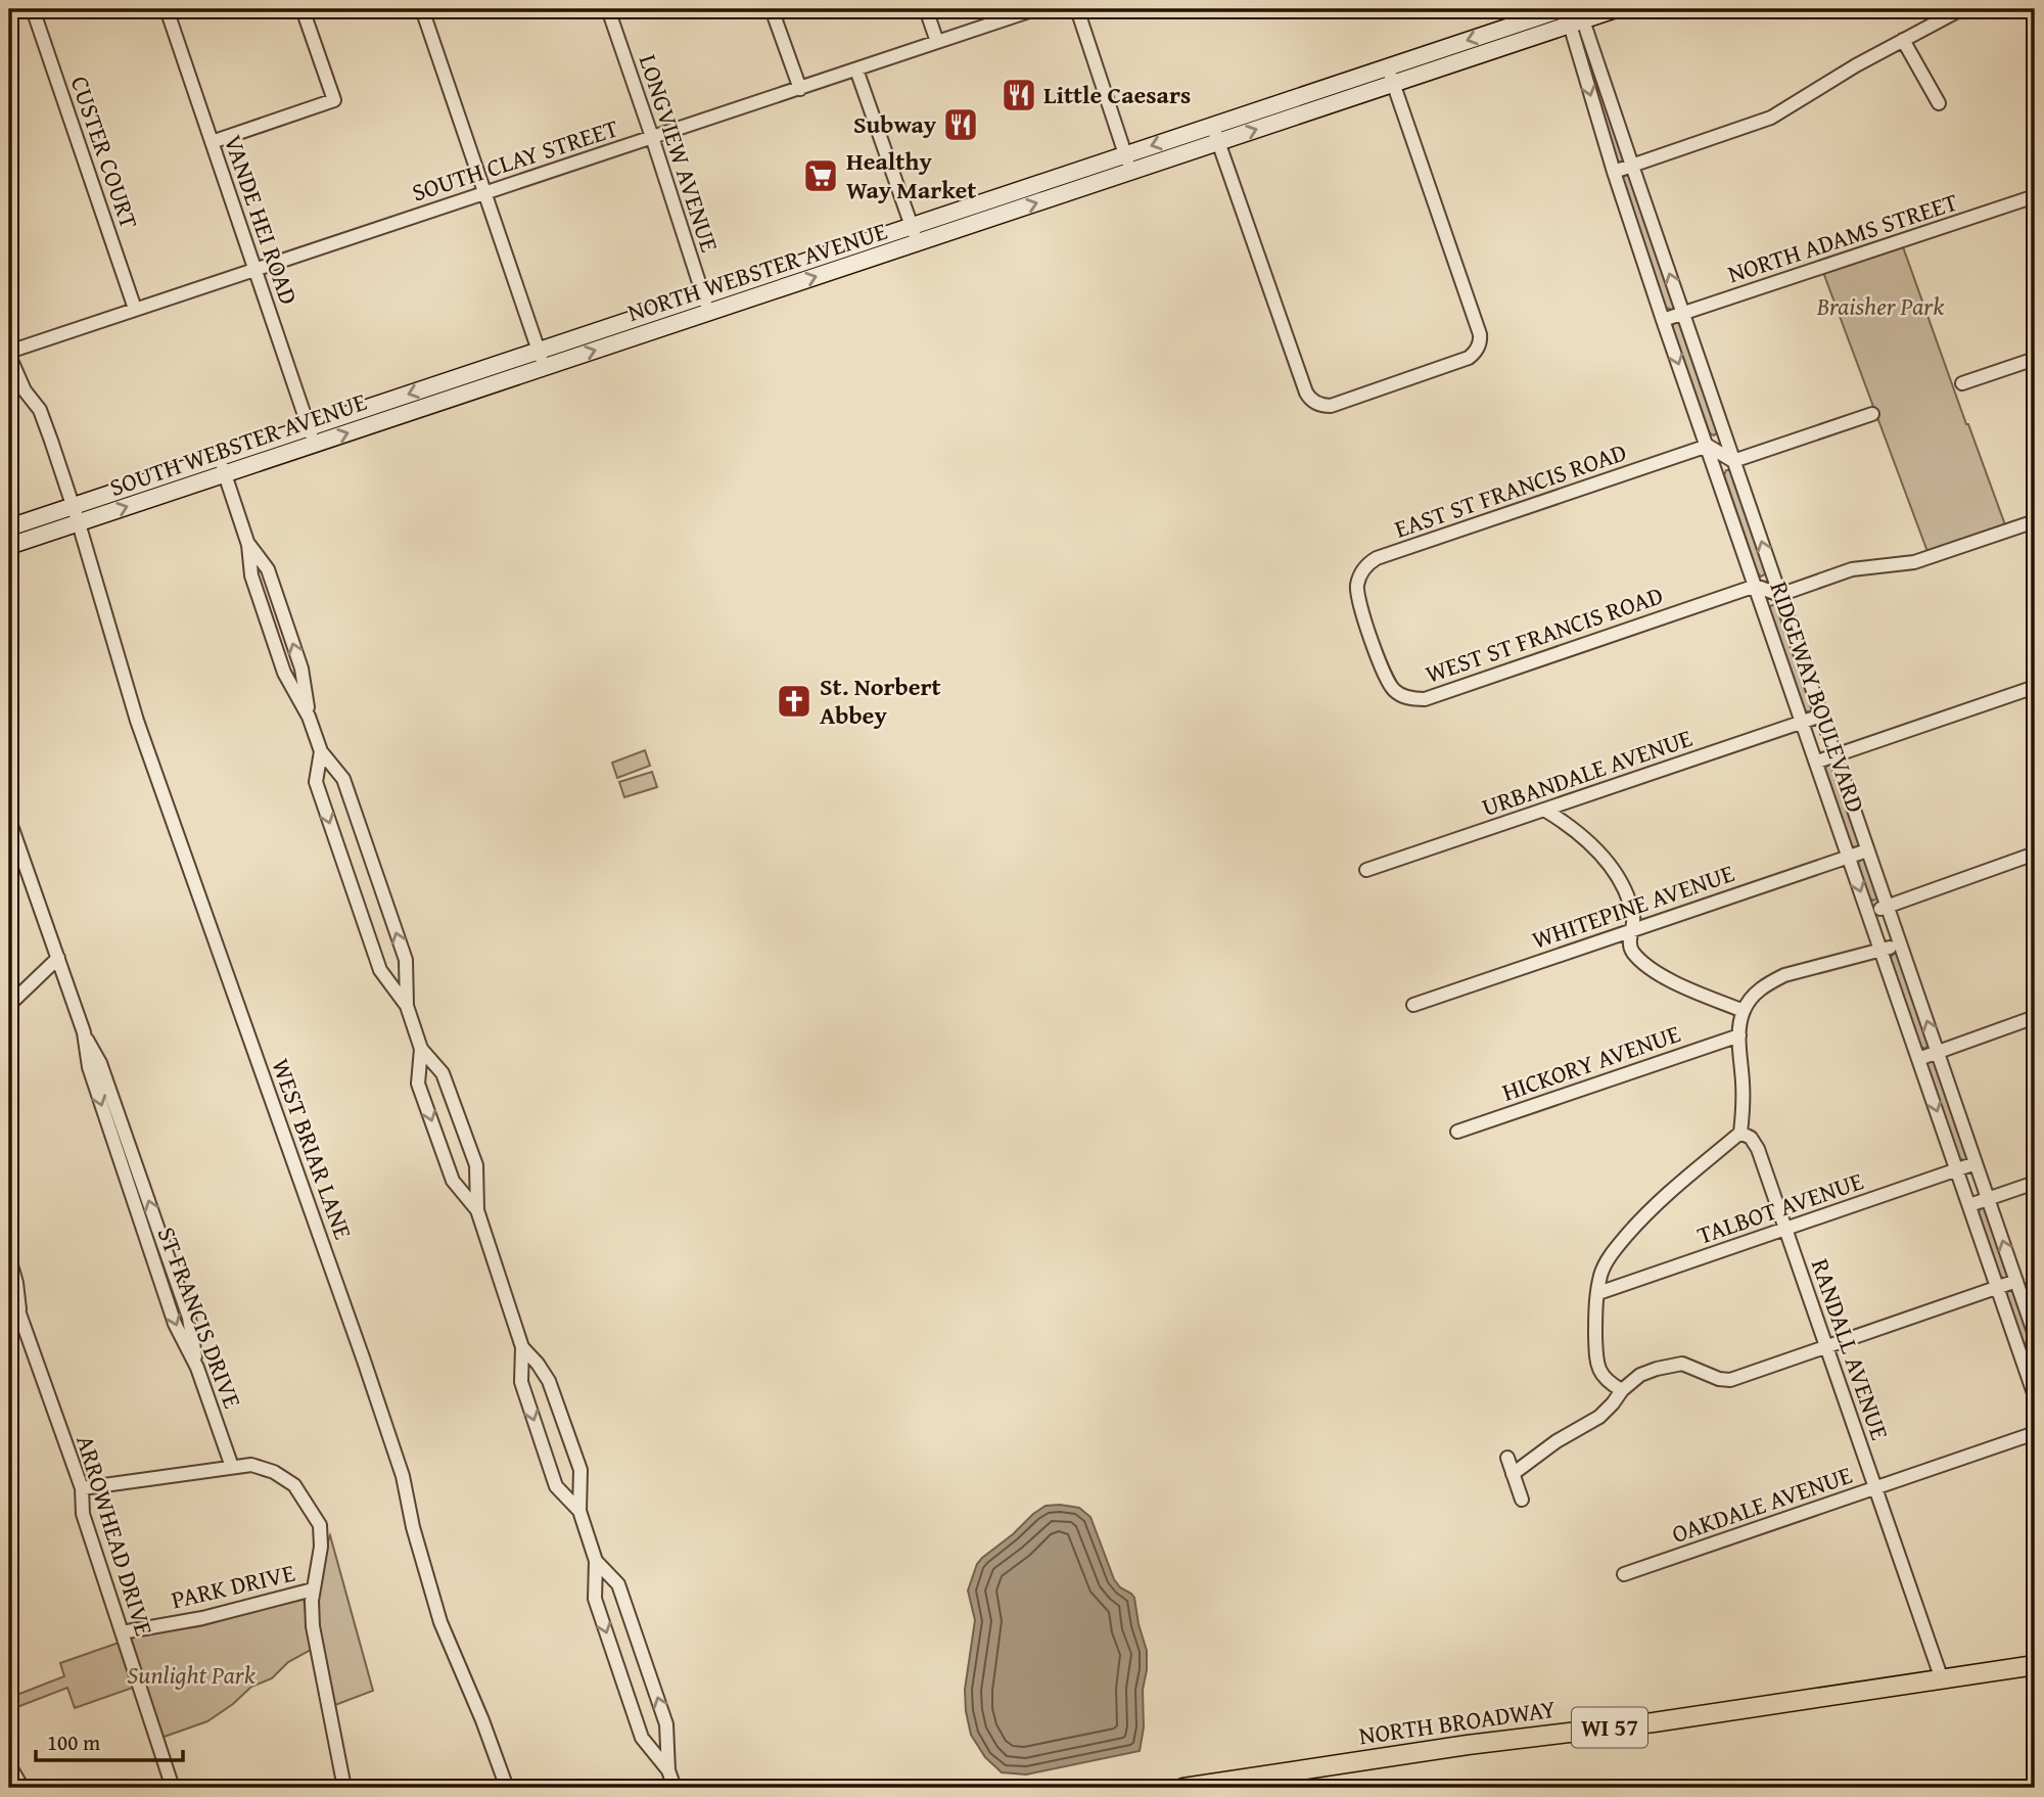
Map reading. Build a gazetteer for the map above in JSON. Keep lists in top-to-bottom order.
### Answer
{
  "streets": {
    "main road": [
      "NORTH WEBSTER AVENUE",
      "SOUTH WEBSTER AVENUE",
      "NORTH BROADWAY",
      "WI 57"
    ],
    "street": [
      "CUSTER COURT",
      "LONGVIEW AVENUE",
      "SOUTH CLAY STREET",
      "VANDE HEI ROAD",
      "NORTH ADAMS STREET",
      "EAST ST FRANCIS ROAD",
      "WEST ST FRANCIS ROAD",
      "RIDGEWAY BOULEVARD",
      "URBANDALE AVENUE",
      "WHITEPINE AVENUE",
      "HICKORY AVENUE",
      "WEST BRIAR LANE",
      "TALBOT AVENUE",
      "ST FRANCIS DRIVE",
      "RANDALL AVENUE",
      "OAKDALE AVENUE",
      "ARROWHEAD DRIVE",
      "PARK DRIVE"
    ]
  },
  "crossings": [
    ["CUSTER COURT", "SOUTH CLAY STREET"],
    ["LONGVIEW AVENUE", "SOUTH CLAY STREET"],
    ["LONGVIEW AVENUE", "NORTH WEBSTER AVENUE"],
    ["SOUTH CLAY STREET", "VANDE HEI ROAD"],
    ["SOUTH CLAY STREET", "WEST BRIAR LANE"],
    ["VANDE HEI ROAD", "SOUTH WEBSTER AVENUE"],
    ["NORTH ADAMS STREET", "RIDGEWAY BOULEVARD"],
    ["NORTH WEBSTER AVENUE", "SOUTH WEBSTER AVENUE"],
    ["NORTH WEBSTER AVENUE", "RIDGEWAY BOULEVARD"],
    ["SOUTH WEBSTER AVENUE", "WEST BRIAR LANE"],
    ["EAST ST FRANCIS ROAD", "WEST ST FRANCIS ROAD"],
    ["EAST ST FRANCIS ROAD", "RIDGEWAY BOULEVARD"],
    ["WEST ST FRANCIS ROAD", "RIDGEWAY BOULEVARD"],
    ["RIDGEWAY BOULEVARD", "URBANDALE AVENUE"],
    ["RIDGEWAY BOULEVARD", "WHITEPINE AVENUE"],
    ["RIDGEWAY BOULEVARD", "TALBOT AVENUE"],
    ["TALBOT AVENUE", "RANDALL AVENUE"],
    ["RANDALL AVENUE", "OAKDALE AVENUE"],
    ["RANDALL AVENUE", "NORTH BROADWAY"],
    ["ARROWHEAD DRIVE", "PARK DRIVE"]
  ],
  "parks": ["Braisher Park", "Sunlight Park"],
  "places": {
    "restaurant": ["Little Caesars", "Subway"],
    "supermarket": ["Healthy Way Market"],
    "church": ["St. Norbert Abbey"]
  },
  "scale_bar": "100 m"
}
